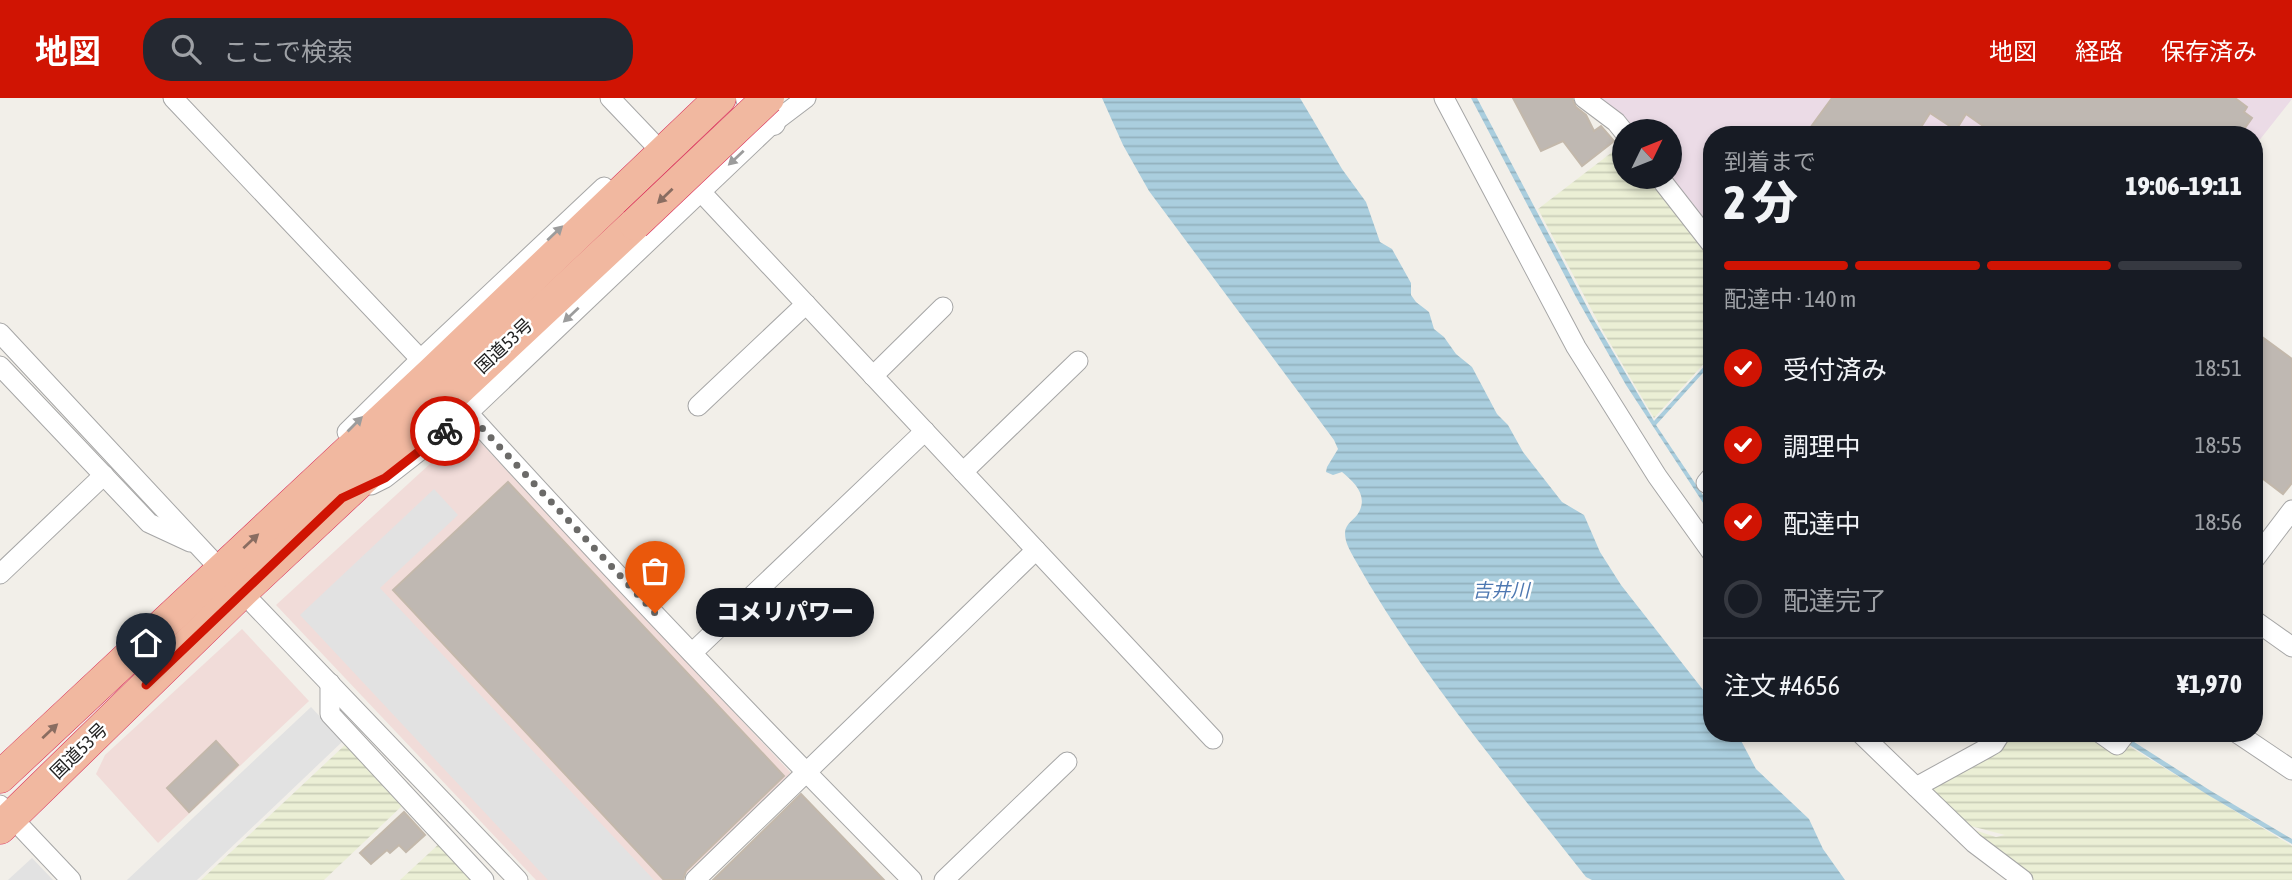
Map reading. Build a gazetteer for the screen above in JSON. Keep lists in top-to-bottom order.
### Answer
{
  "streets": {
    "highway": ["国道53号"]
  },
  "water": ["吉井川"],
  "places": ["コメリパワー"],
  "north": "top right",
  "page": {
    "header": "地図",
    "search": "ここで検索",
    "nav": ["地図", "経路", "保存済み"],
    "heading": ["2 分", "到着まで", "19:06–19:11"],
    "panel": ["注文 #4656", "¥1,970"],
    "bar": "配達中 · 140 m",
    "list": [
      ["受付済み", "18:51"],
      ["調理中", "18:55"],
      ["配達中", "18:56"],
      "配達完了"
    ],
    "bubble": "コメリパワー"
  }
}
